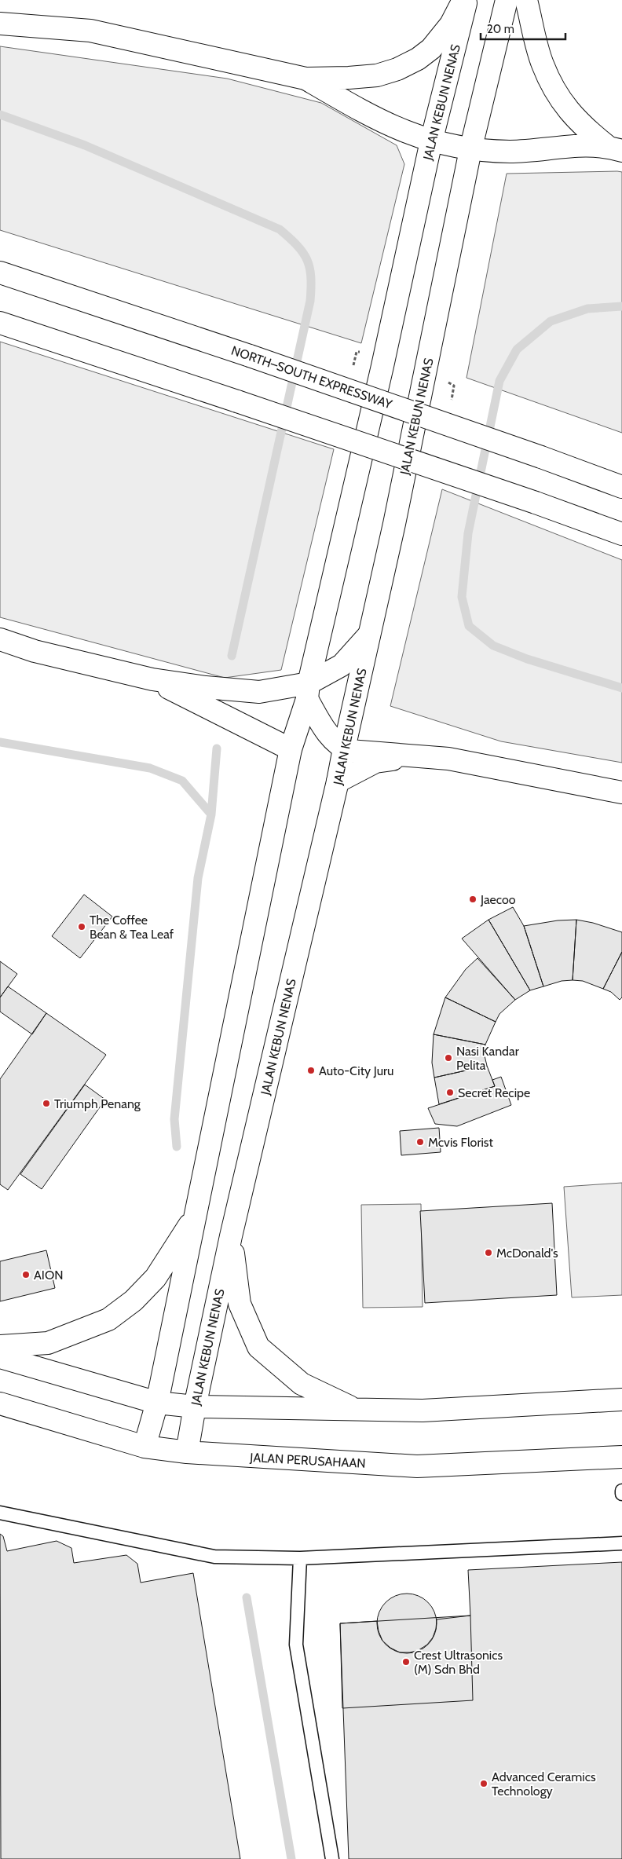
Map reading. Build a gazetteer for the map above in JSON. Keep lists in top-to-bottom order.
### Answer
{
  "streets": {
    "main road": ["JALAN KEBUN NENAS", "NORTH–SOUTH EXPRESSWAY", "JALAN PERUSAHAAN"]
  },
  "crossings": [
    ["JALAN KEBUN NENAS", "JALAN PERUSAHAAN"]
  ],
  "places": [
    "Jaecoo",
    "The Coffee Bean & Tea Leaf",
    "Nasi Kandar Pelita",
    "Auto-City Juru",
    "Secret Recipe",
    "Triumph Penang",
    "Mcvis Florist",
    "McDonald's",
    "AION",
    "Crest Ultrasonics (M) Sdn Bhd",
    "Advanced Ceramics Technology"
  ],
  "scale_bar": "20 m"
}
